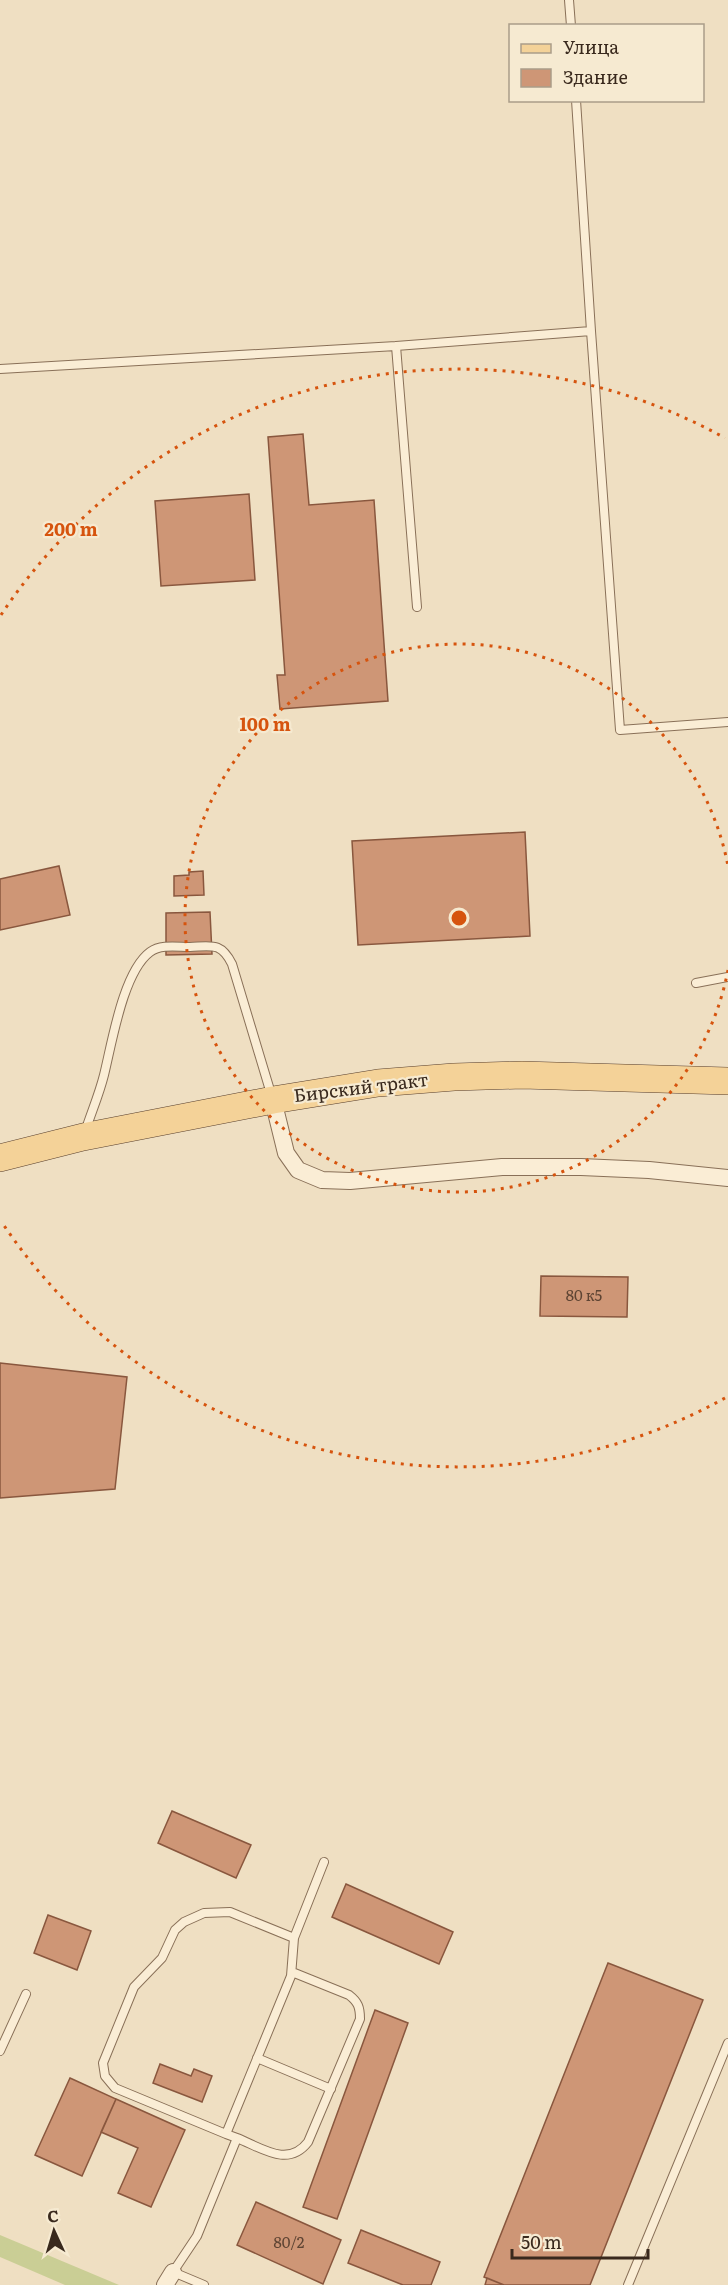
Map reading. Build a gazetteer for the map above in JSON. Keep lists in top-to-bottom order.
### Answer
{
  "streets": {
    "main road": ["Бирский тракт"]
  },
  "house_numbers": ["80 к5", "80/2"],
  "legend": ["Улица", "Здание"],
  "scale_bar": "50 m",
  "north": "top",
  "rings": ["200 m", "100 m"]
}
